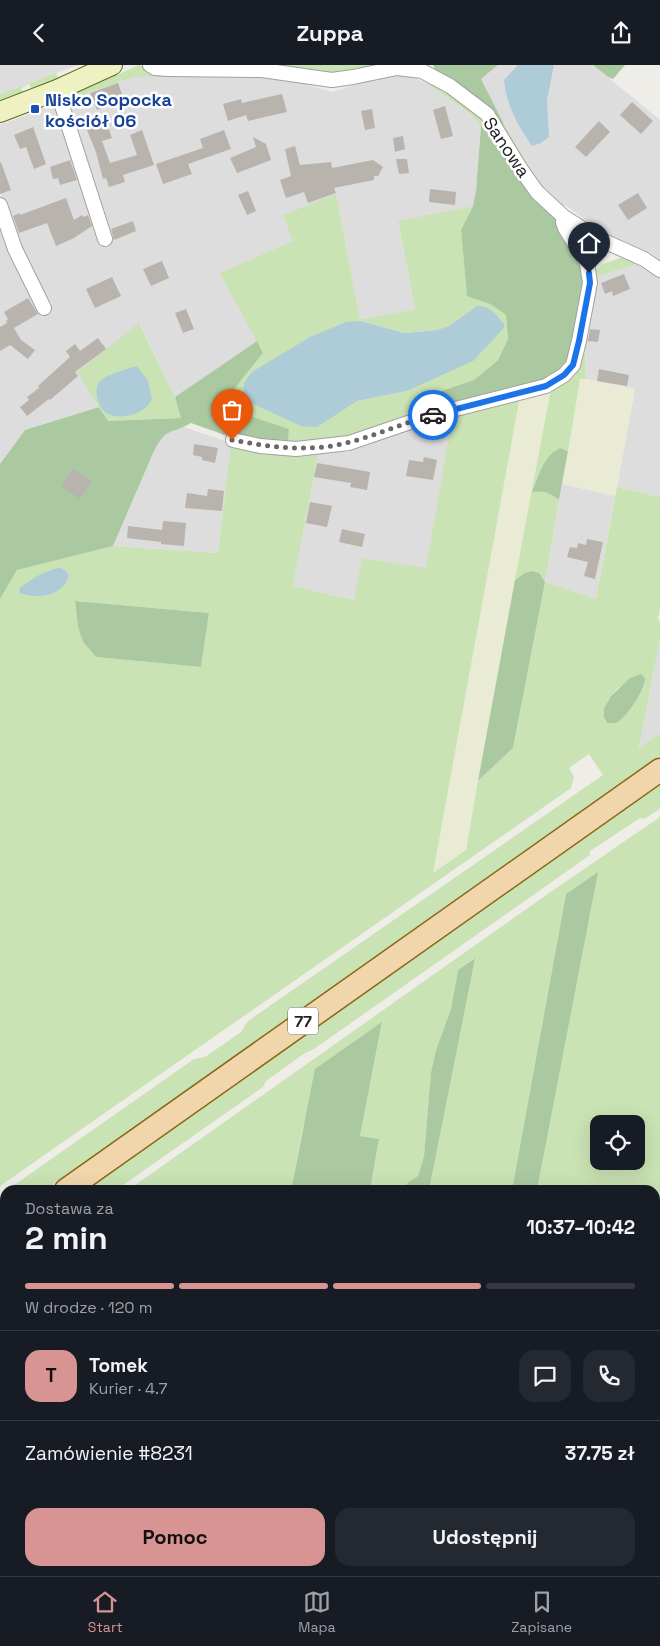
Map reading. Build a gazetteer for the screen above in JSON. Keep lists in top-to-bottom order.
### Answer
{
  "streets": {
    "main road": ["77"],
    "street": ["Sanowa"]
  },
  "places": {
    "transit": ["Nisko Sopocka kościół 06"]
  },
  "page": {
    "header": "Zuppa",
    "heading": ["2 min", "Dostawa za", "10:37–10:42"],
    "panel": [
      "Tomek",
      "Kurier · 4.7",
      "Zamówienie #8231",
      "37.75 zł"
    ],
    "bar": "W drodze · 120 m",
    "round": "T",
    "buttons": ["Pomoc", "Udostępnij"],
    "tabs": ["Start", "Mapa", "Zapisane"]
  }
}
